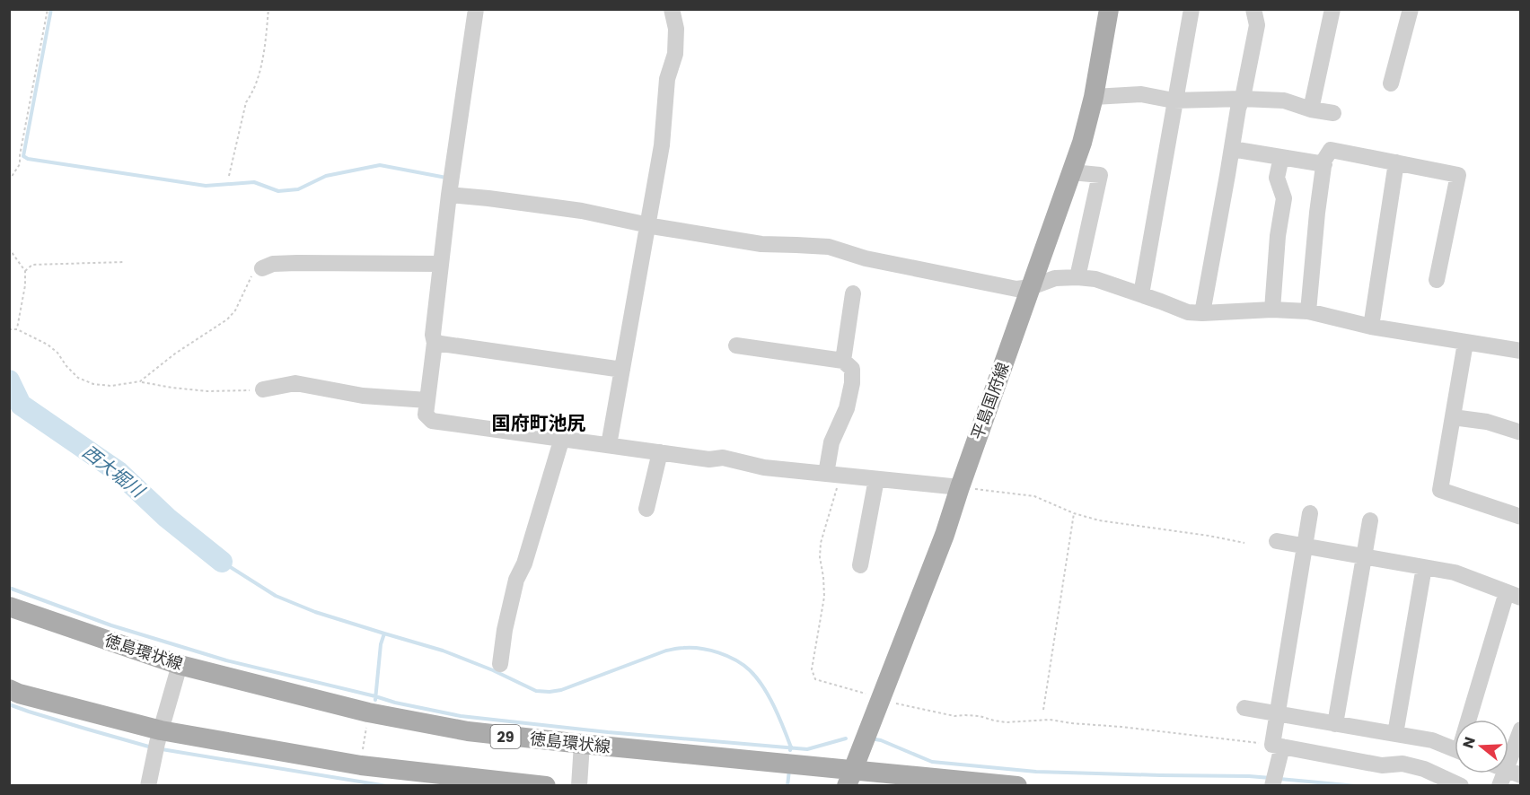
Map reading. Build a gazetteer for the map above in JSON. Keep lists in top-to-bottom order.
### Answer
{
  "streets": {
    "main road": ["平島国府線", "徳島環状線", "29"]
  },
  "crossings": [
    ["平島国府線", "徳島環状線"]
  ],
  "districts": ["国府町池尻"],
  "water": ["西大堀川"],
  "north": "left"
}
